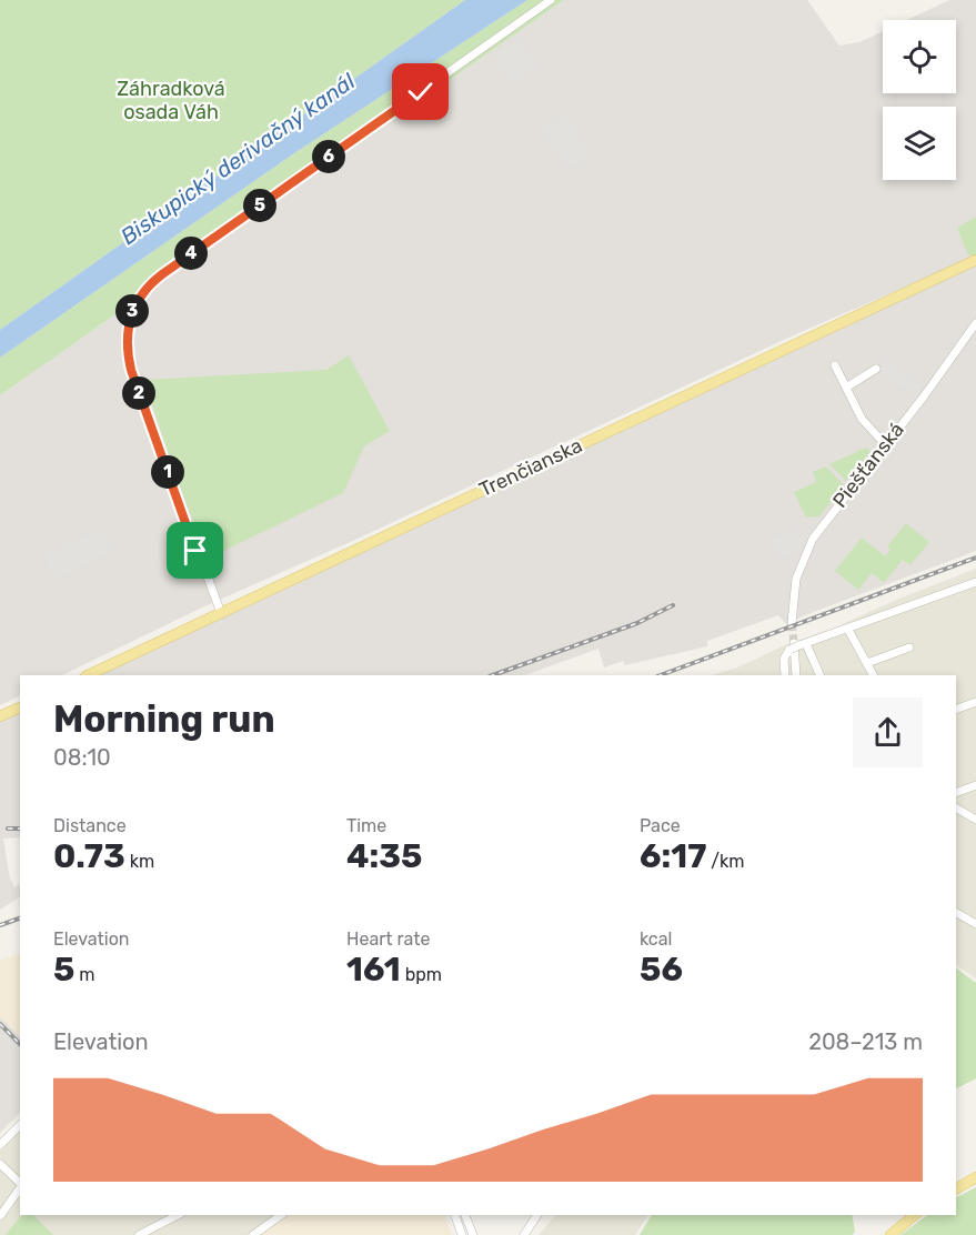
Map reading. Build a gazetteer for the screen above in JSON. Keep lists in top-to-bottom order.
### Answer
{
  "streets": {
    "main road": ["Trenčianska"],
    "street": ["Piešťanská"]
  },
  "water": ["Biskupický derivačný kanál"],
  "parks": ["Záhradková osada Váh"],
  "page": {
    "pins": [
      "6",
      "5",
      "4",
      "3",
      "2",
      "1"
    ],
    "heading": ["Morning run", "08:10"],
    "stats": [
      ["Distance", "0.73 km"],
      ["Time", "4:35"],
      ["Pace", "6:17 /km"],
      ["Elevation", "5 m"],
      ["Heart rate", "161 bpm"],
      ["kcal", "56"]
    ],
    "chart": ["Elevation", "208–213 m"]
  }
}
